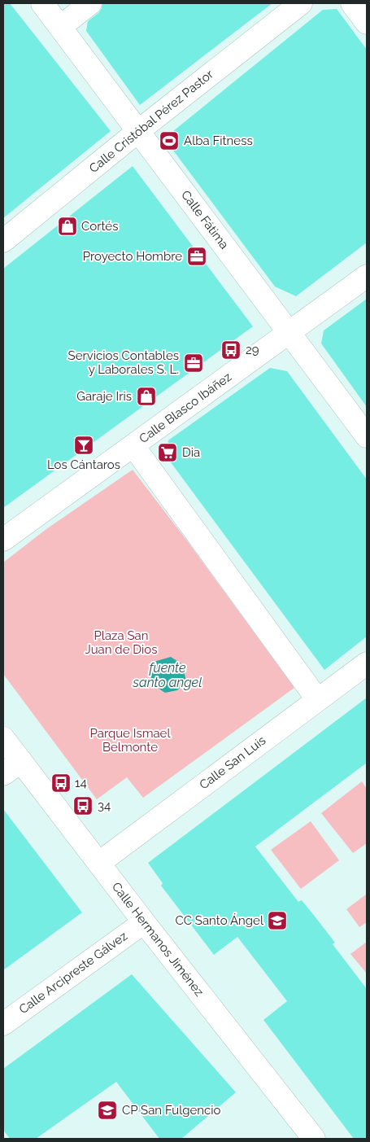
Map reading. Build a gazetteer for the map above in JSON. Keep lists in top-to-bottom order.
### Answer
{
  "streets": {
    "street": [
      "Calle Cristóbal Pérez Pastor",
      "Calle Fátima",
      "Calle Blasco Ibáñez",
      "Calle San Luis",
      "Calle Hermanos Jiménez",
      "Calle Arcipreste Gálvez"
    ]
  },
  "crossings": [
    ["Calle Cristóbal Pérez Pastor", "Calle Fátima"],
    ["Calle Fátima", "Calle Blasco Ibáñez"],
    ["Calle San Luis", "Calle Hermanos Jiménez"],
    ["Calle Hermanos Jiménez", "Calle Arcipreste Gálvez"]
  ],
  "water": ["fuente santo angel"],
  "parks": ["Plaza San Juan de Dios", "Parque Ismael Belmonte"],
  "places": {
    "sports": ["Alba Fitness"],
    "shop": ["Cortés", "Garaje Iris"],
    "office": ["Proyecto Hombre", "Servicios Contables y Laborales S. L."],
    "bus stop": ["29", "14", "34"],
    "bar": ["Los Cántaros"],
    "supermarket": ["Dia"],
    "school or university": ["CC Santo Ángel", "CP San Fulgencio"]
  }
}
